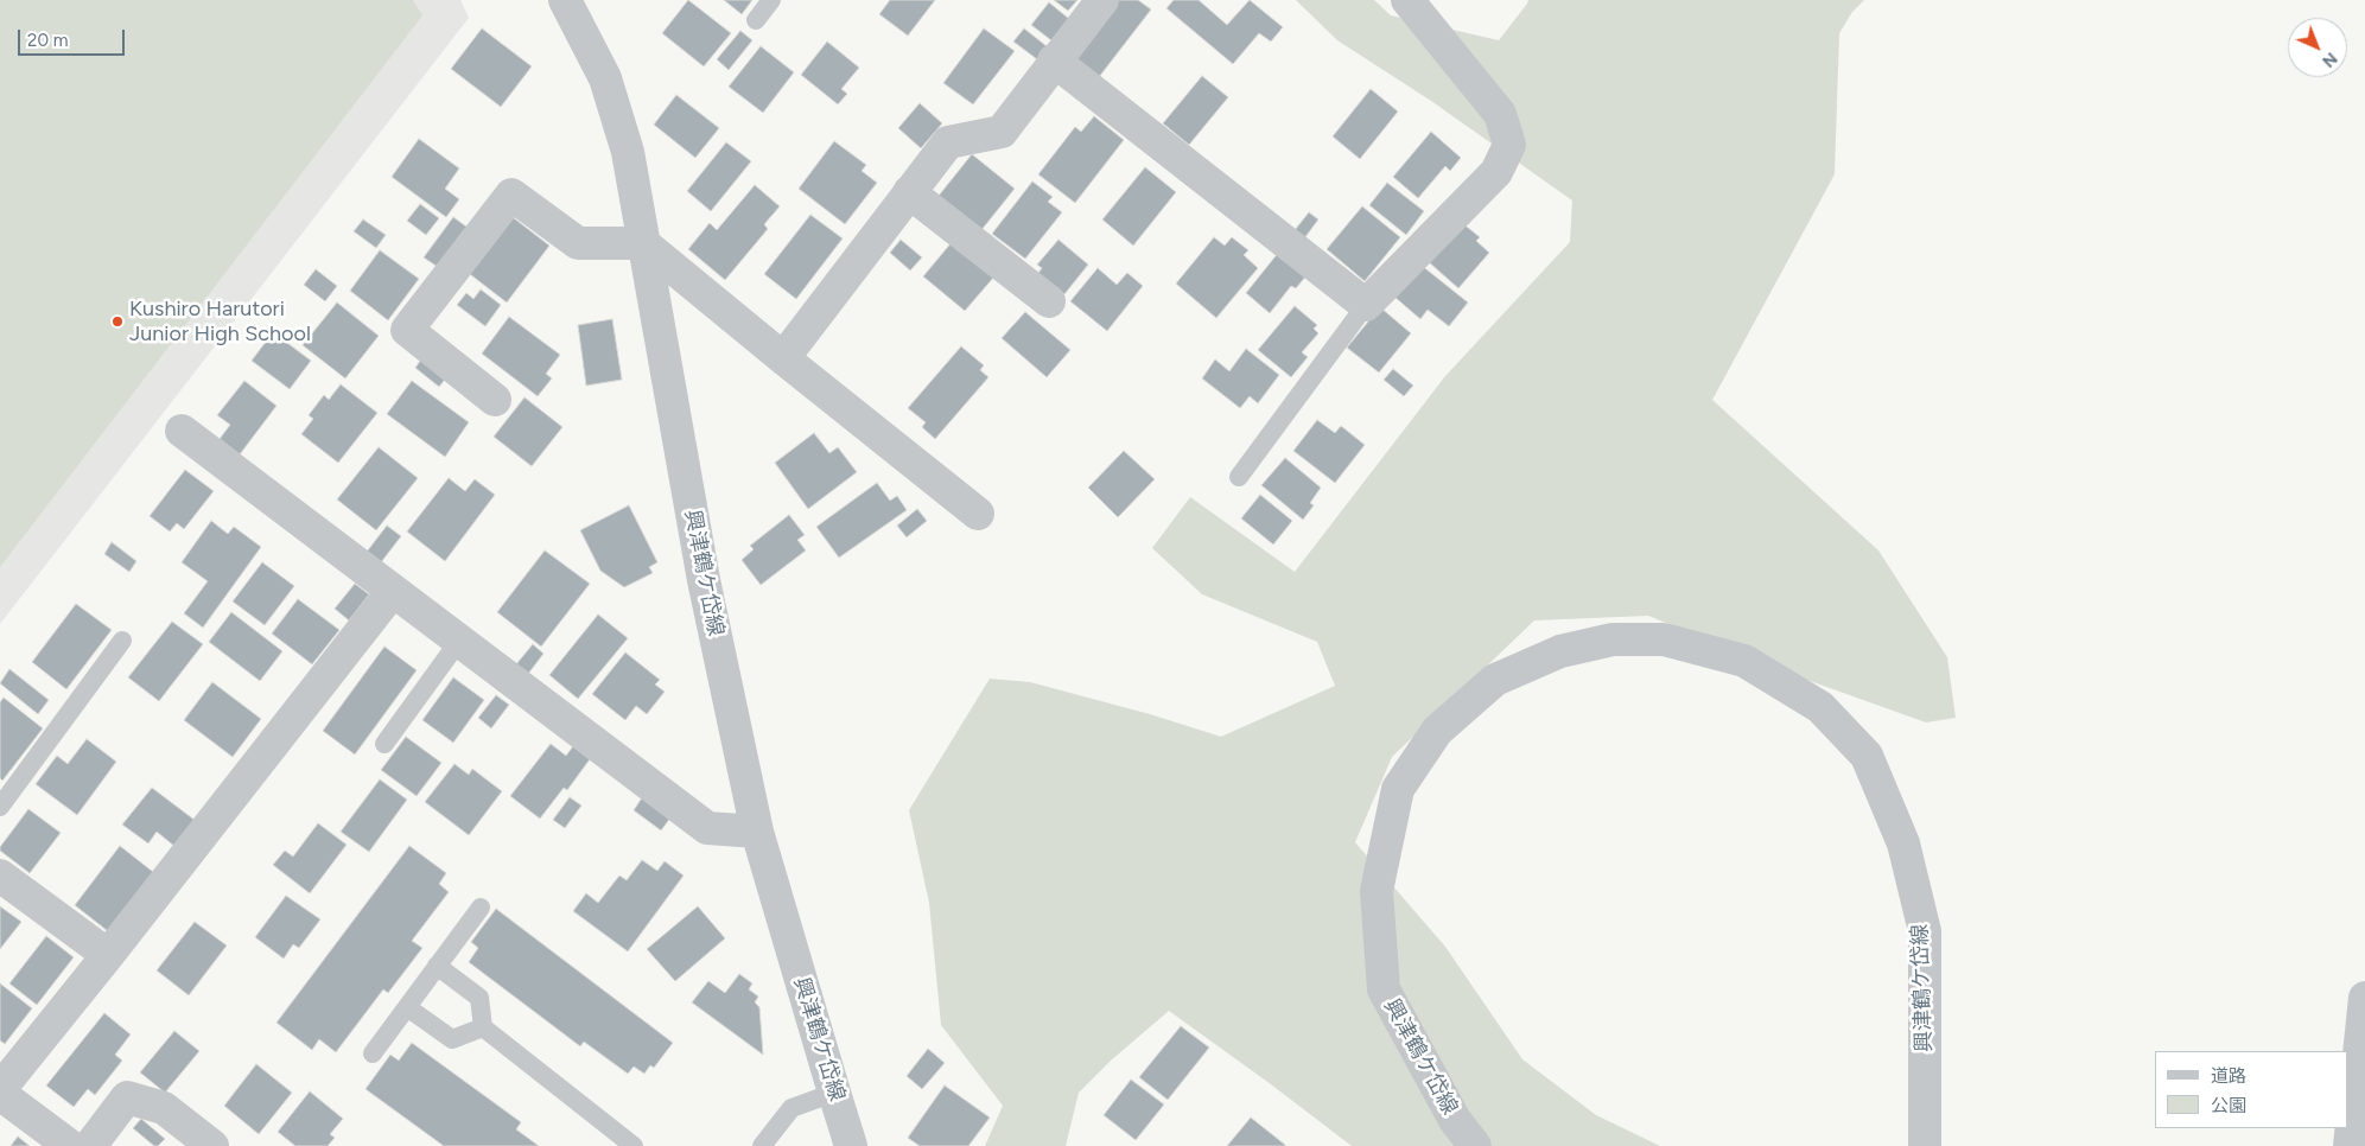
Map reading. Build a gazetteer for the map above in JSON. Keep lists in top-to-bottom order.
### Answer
{
  "streets": {
    "street": ["興津鶴ケ岱線"]
  },
  "places": ["Kushiro Harutori Junior High School"],
  "legend": ["道路", "公園"],
  "scale_bar": "20 m",
  "north": "bottom right"
}
